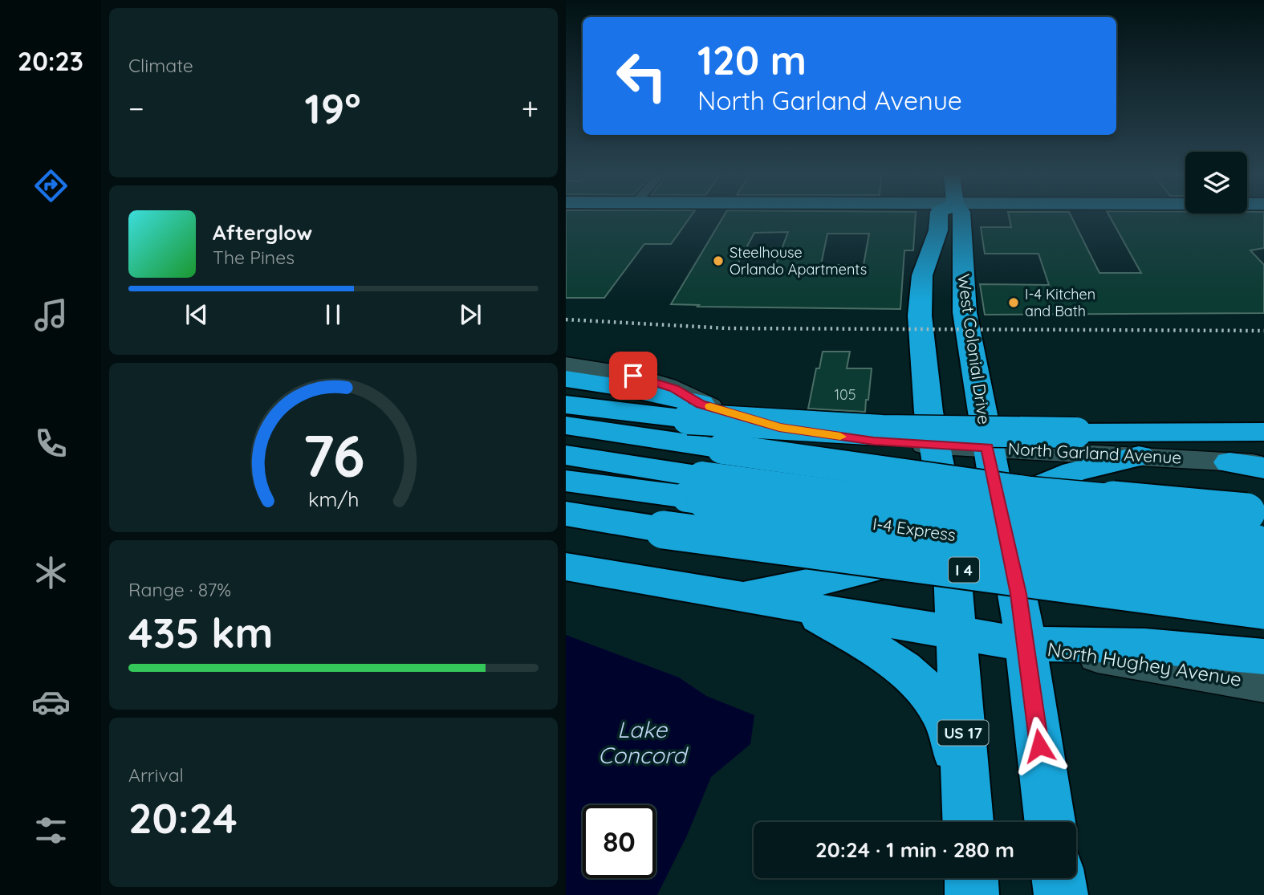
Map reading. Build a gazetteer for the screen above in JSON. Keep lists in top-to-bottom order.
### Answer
{
  "streets": {
    "highway": [
      "West Colonial Drive",
      "I-4 Express",
      "I 4",
      "US 17"
    ],
    "street": ["North Garland Avenue", "North Hughey Avenue"]
  },
  "crossings": [
    ["West Colonial Drive", "North Garland Avenue"],
    ["West Colonial Drive", "North Hughey Avenue"],
    ["North Garland Avenue", "US 17"]
  ],
  "water": ["Lake Concord"],
  "places": ["Steelhouse Orlando Apartments", "I-4 Kitchen and Bath"],
  "house_numbers": ["105"],
  "page": {
    "tabs": "20:23",
    "tile": [
      "Climate",
      ["Range · 87%", "435 km"],
      ["Arrival", "20:24"]
    ],
    "turn": ["120 m", "North Garland Avenue"],
    "heat": ["−", "19°", "+"],
    "song": ["Afterglow", "The Pines"],
    "limit": "80",
    "trip": "20:24 · 1 min · 280 m",
    "gauge": ["76", "km/h"]
  }
}
